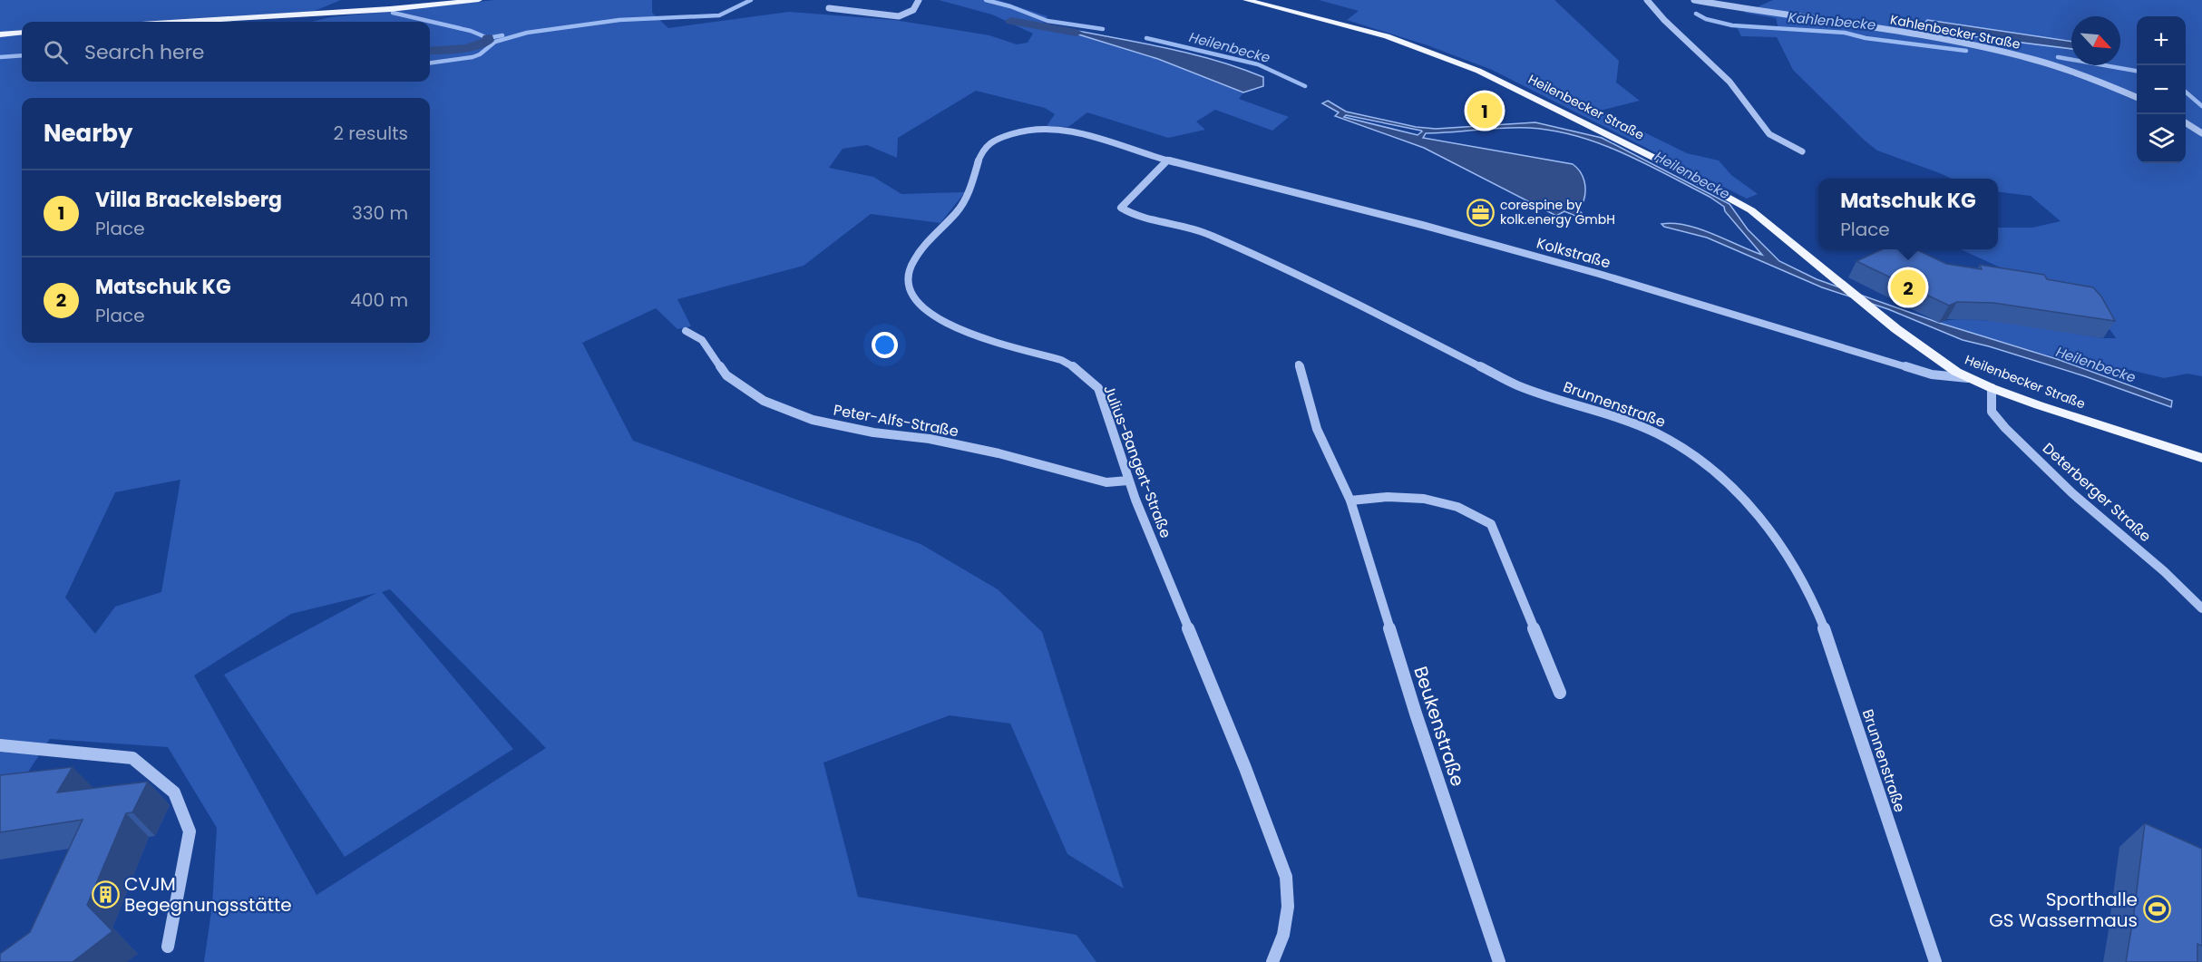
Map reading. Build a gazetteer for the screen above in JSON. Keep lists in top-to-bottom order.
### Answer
{
  "streets": {
    "main road": ["Heilenbecker Straße"],
    "street": [
      "Kahlenbecker Straße",
      "Kolkstraße",
      "Brunnenstraße",
      "Peter-Alfs-Straße",
      "Julius-Bangert-Straße",
      "Deterberger Straße",
      "Beukenstraße"
    ]
  },
  "crossings": [
    ["Heilenbecker Straße", "Kolkstraße"],
    ["Heilenbecker Straße", "Deterberger Straße"],
    ["Kolkstraße", "Brunnenstraße"],
    ["Kolkstraße", "Julius-Bangert-Straße"],
    ["Brunnenstraße", "Julius-Bangert-Straße"],
    ["Peter-Alfs-Straße", "Julius-Bangert-Straße"]
  ],
  "water": ["Kahlenbecke", "Heilenbecke"],
  "places": {
    "office": ["corespine by kolk.energy GmbH"],
    "building": ["CVJM Begegnungsstätte"],
    "sports": ["Sporthalle GS Wassermaus"]
  },
  "north": "bottom right",
  "page": {
    "map_buttons": ["+", "−"],
    "search": "Search here",
    "pins": ["1", "2"],
    "heading": ["Nearby", "2 results"],
    "list": [
      {
        "mark": "1",
        "name": "Villa Brackelsberg",
        "note": "Place",
        "value": "330 m"
      },
      {
        "mark": "2",
        "name": "Matschuk KG",
        "note": "Place",
        "value": "400 m"
      }
    ],
    "popup": ["Matschuk KG", "Place"]
  }
}
